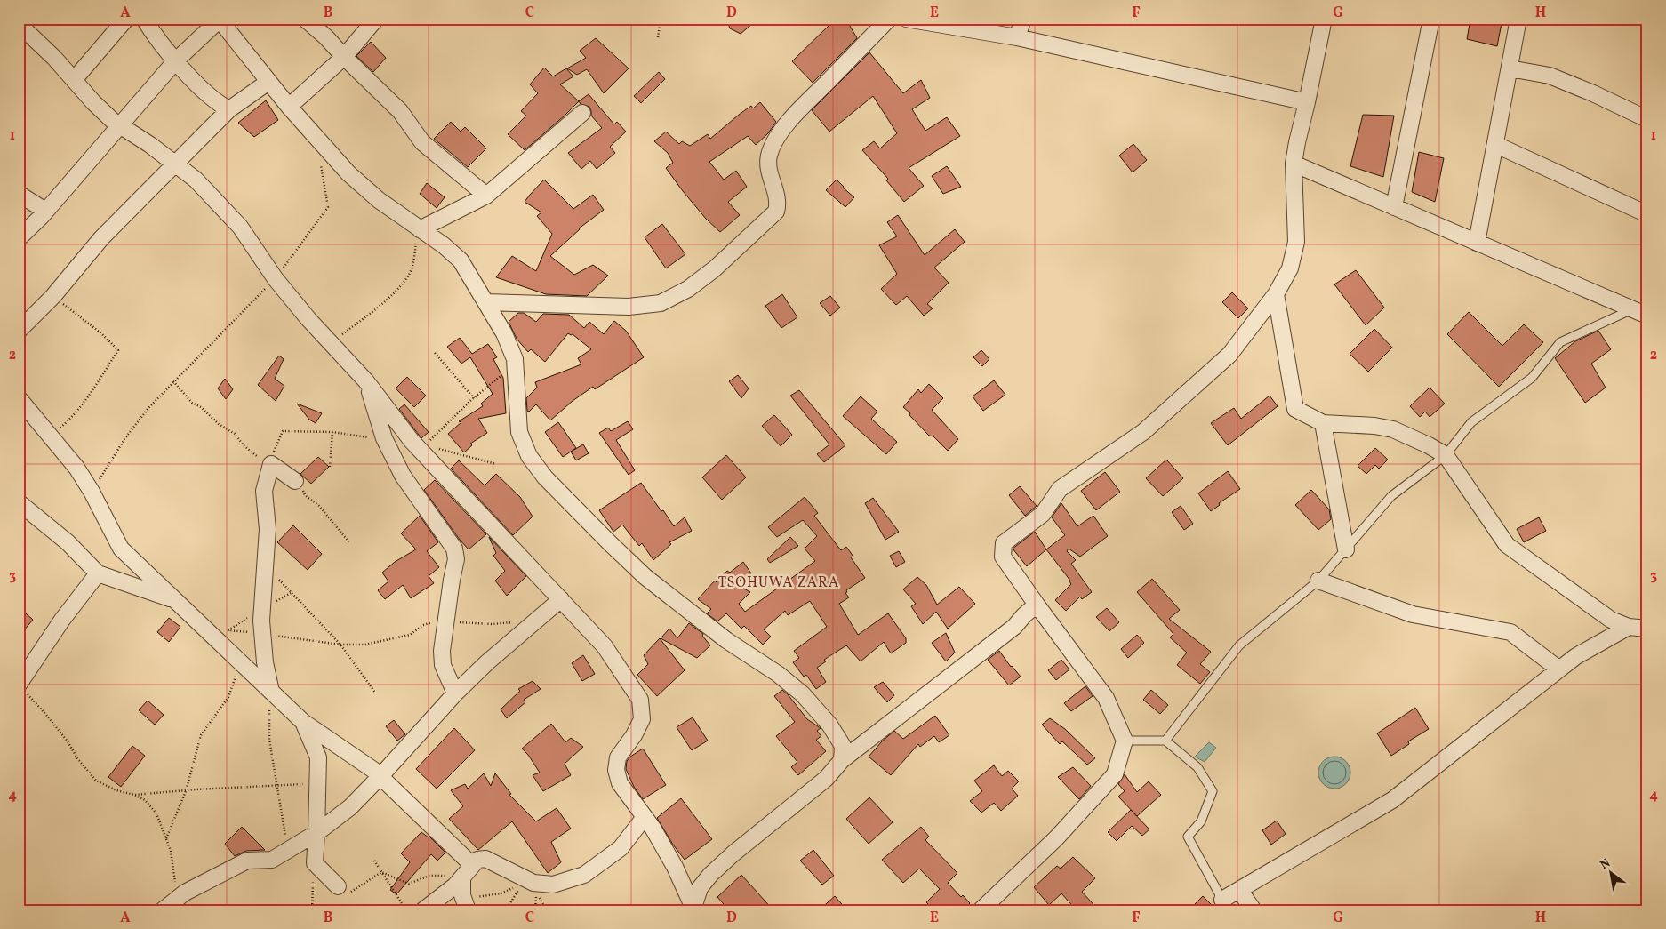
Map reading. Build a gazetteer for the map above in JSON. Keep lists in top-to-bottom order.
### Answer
{
  "districts": ["TSOHUWA ZARA"],
  "north": "top left",
  "grid": {
    "columns": [
      "A",
      "B",
      "C",
      "D",
      "E",
      "F",
      "G",
      "H"
    ],
    "rows": [
      "1",
      "2",
      "3",
      "4"
    ]
  }
}
